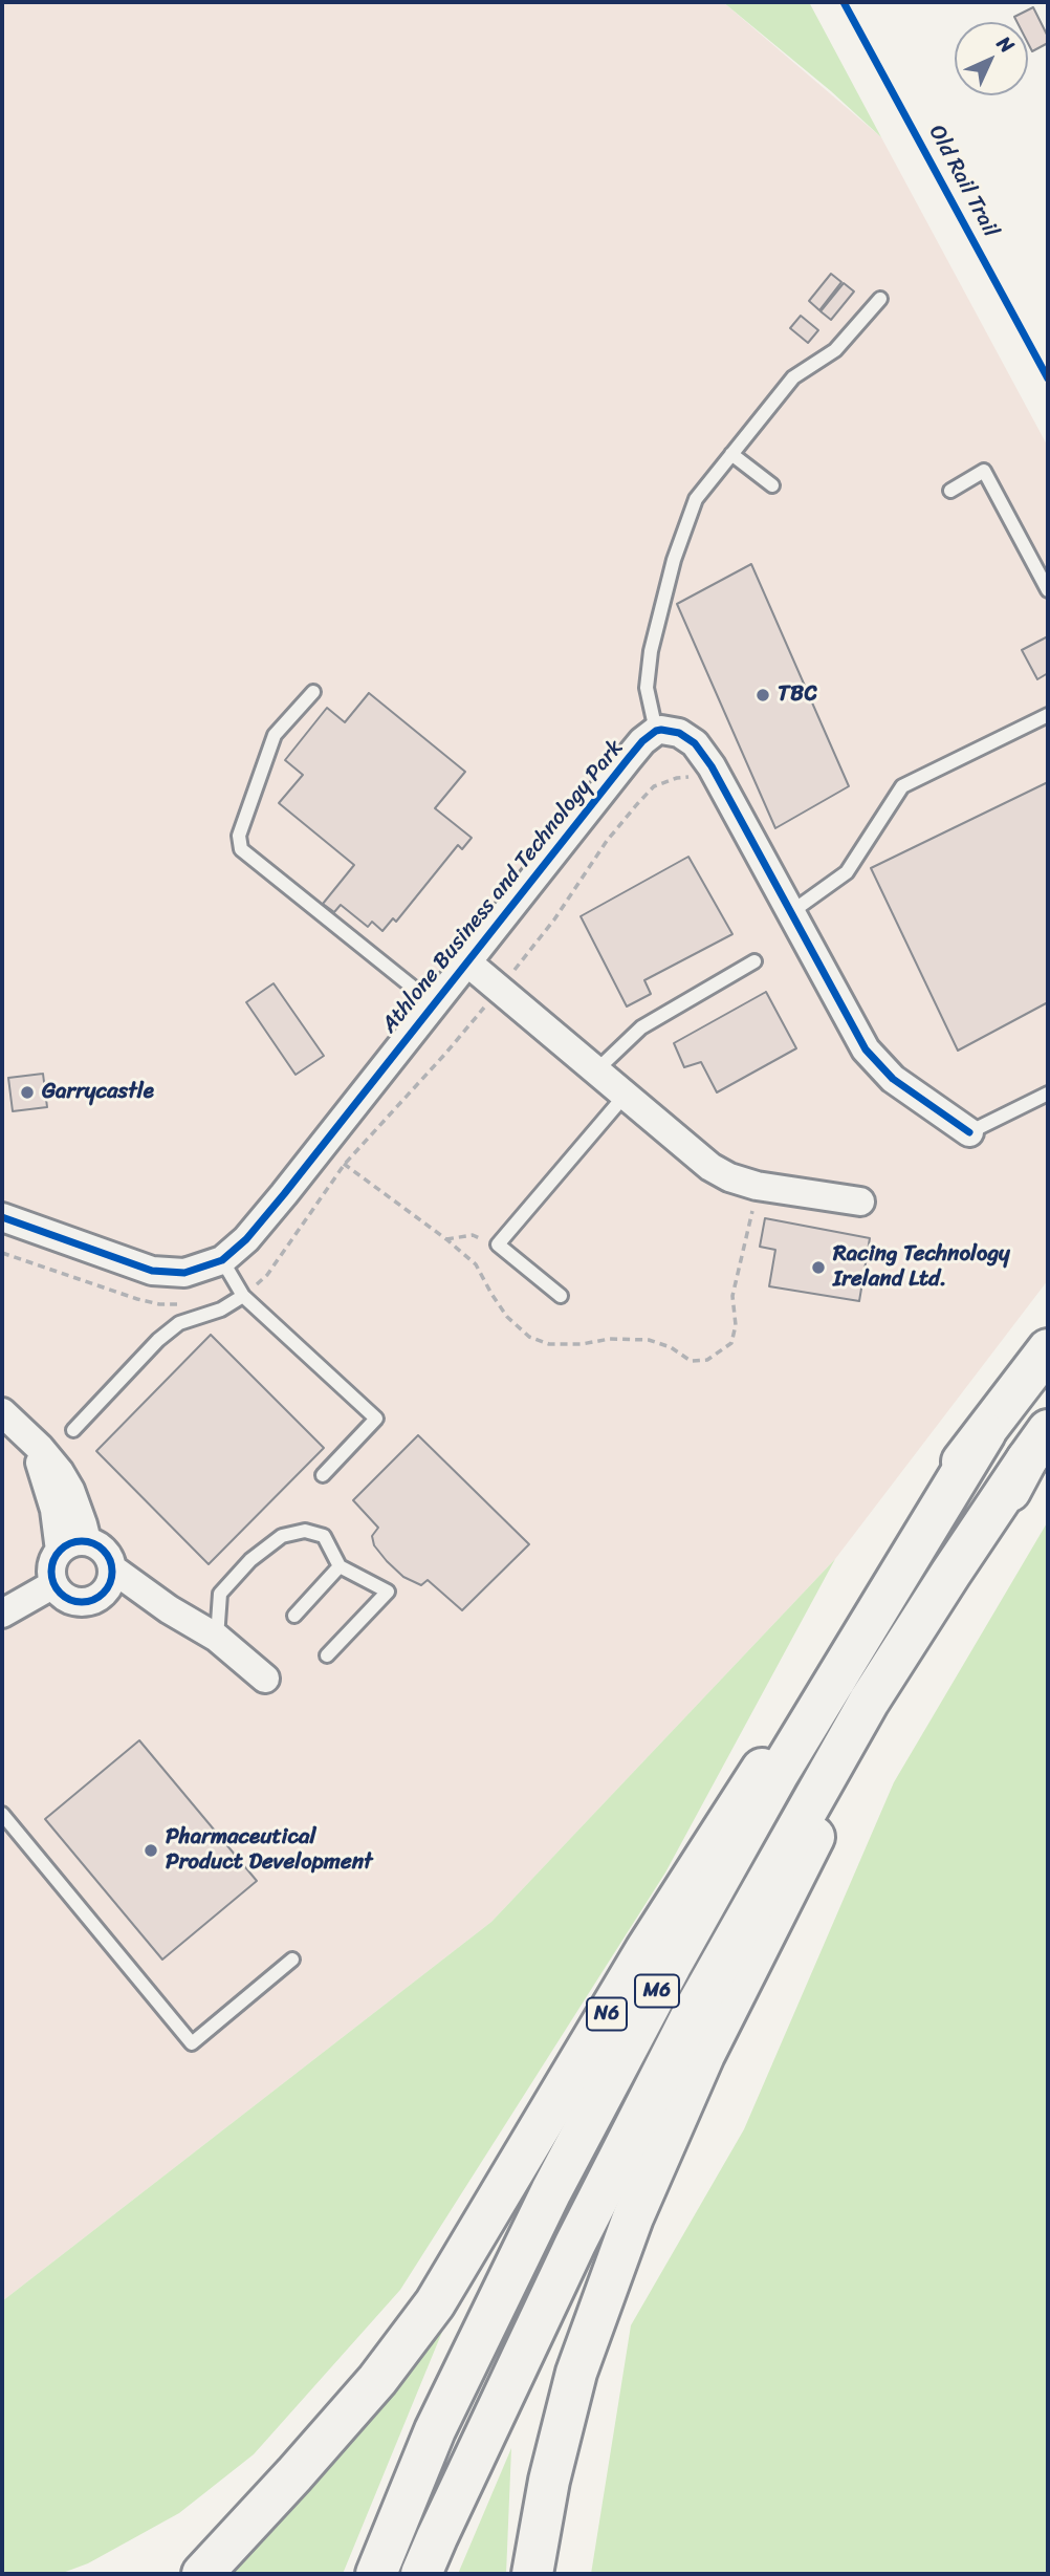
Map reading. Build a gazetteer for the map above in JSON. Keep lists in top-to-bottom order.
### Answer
{
  "streets": {
    "highway": ["M6", "N6"],
    "street": ["Athlone Business and Technology Park"],
    "cycle path": ["Old Rail Trail"]
  },
  "crossings": [
    ["M6", "N6"]
  ],
  "places": [
    "TBC",
    "Garrycastle",
    "Racing Technology Ireland Ltd.",
    "Pharmaceutical Product Development"
  ],
  "north": "top right"
}
